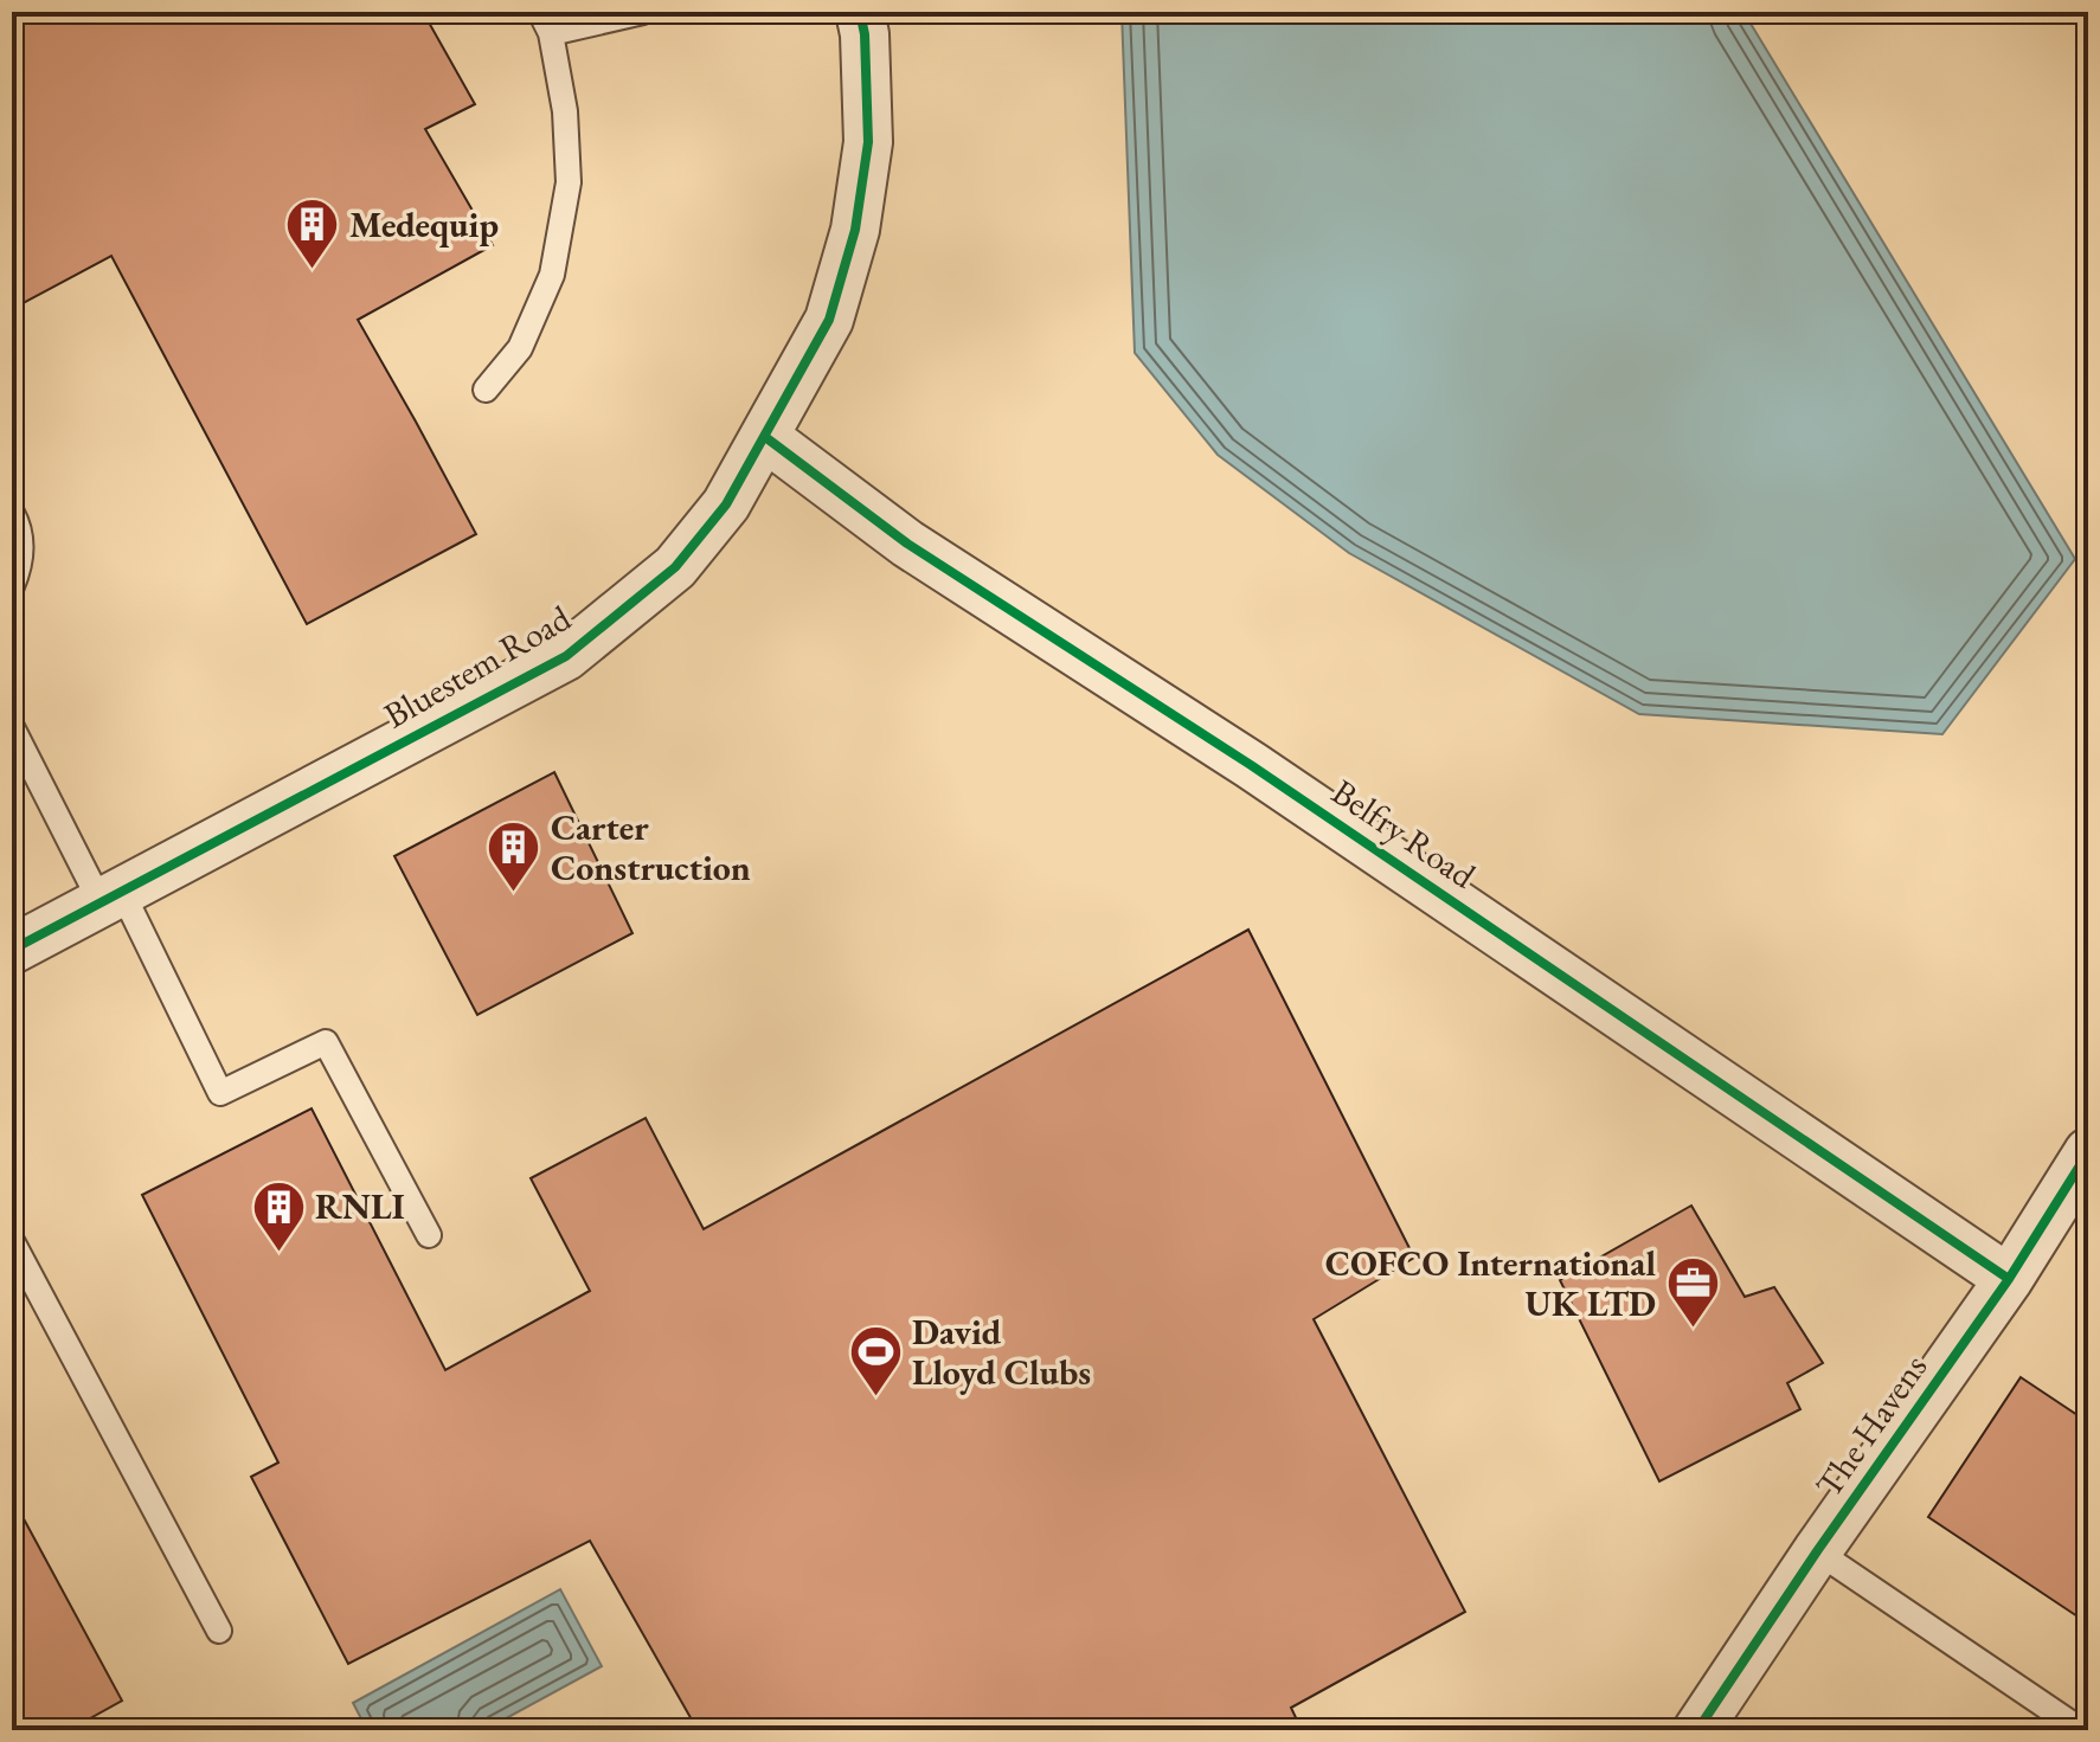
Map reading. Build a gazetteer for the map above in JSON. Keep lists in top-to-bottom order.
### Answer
{
  "streets": {
    "street": ["Bluestem Road", "Belfry Road", "The Havens"]
  },
  "crossings": [
    ["Bluestem Road", "Belfry Road"],
    ["Belfry Road", "The Havens"]
  ],
  "places": {
    "building": ["Medequip", "Carter Construction", "RNLI"],
    "office": ["COFCO International UK LTD"],
    "sports": ["David Lloyd Clubs"]
  }
}
